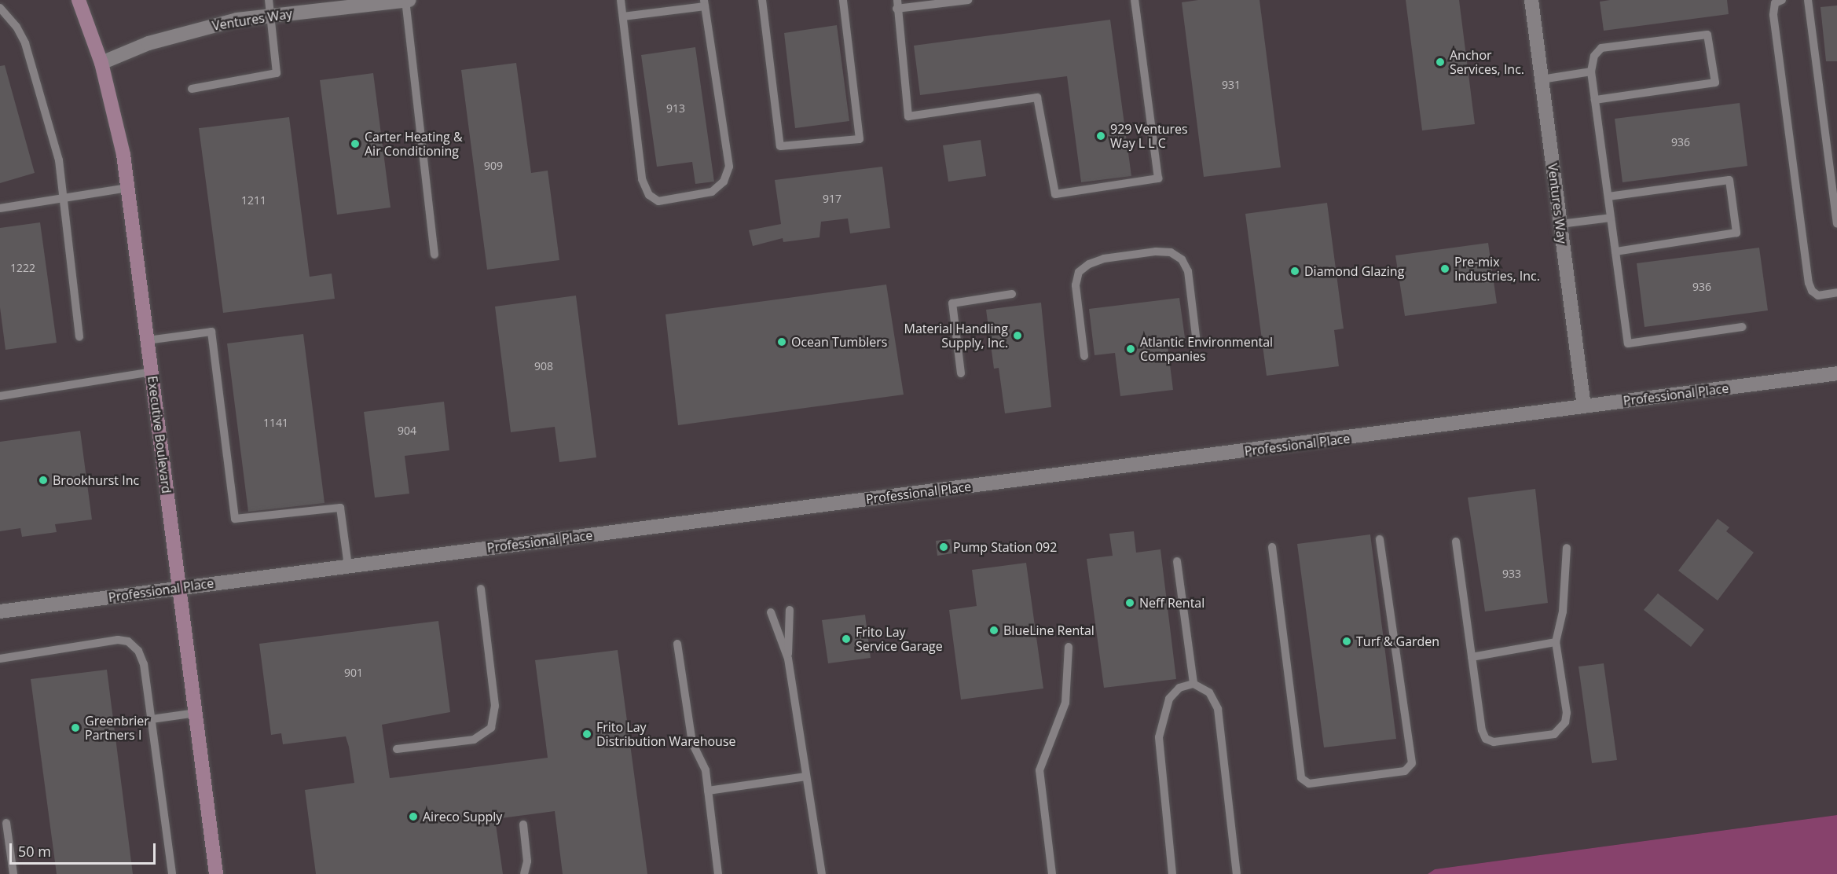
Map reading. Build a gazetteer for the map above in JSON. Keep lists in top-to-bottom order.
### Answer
{
  "streets": {
    "street": ["Ventures Way", "Professional Place", "Executive Boulevard"]
  },
  "crossings": [
    ["Ventures Way", "Professional Place"],
    ["Ventures Way", "Executive Boulevard"],
    ["Professional Place", "Executive Boulevard"]
  ],
  "places": [
    "Anchor Services, Inc.",
    "929 Ventures Way L L C",
    "Carter Heating & Air Conditioning",
    "Pre-mix Industries, Inc.",
    "Diamond Glazing",
    "Material Handling Supply, Inc.",
    "Ocean Tumblers",
    "Atlantic Environmental Companies",
    "Brookhurst Inc",
    "Pump Station 092",
    "Neff Rental",
    "BlueLine Rental",
    "Frito Lay Service Garage",
    "Turf & Garden",
    "Greenbrier Partners I",
    "Frito Lay Distribution Warehouse",
    "Aireco Supply"
  ],
  "house_numbers": [
    "931",
    "913",
    "936",
    "909",
    "917",
    "1211",
    "1222",
    "936",
    "908",
    "1141",
    "904",
    "933",
    "901"
  ],
  "scale_bar": "50 m"
}
